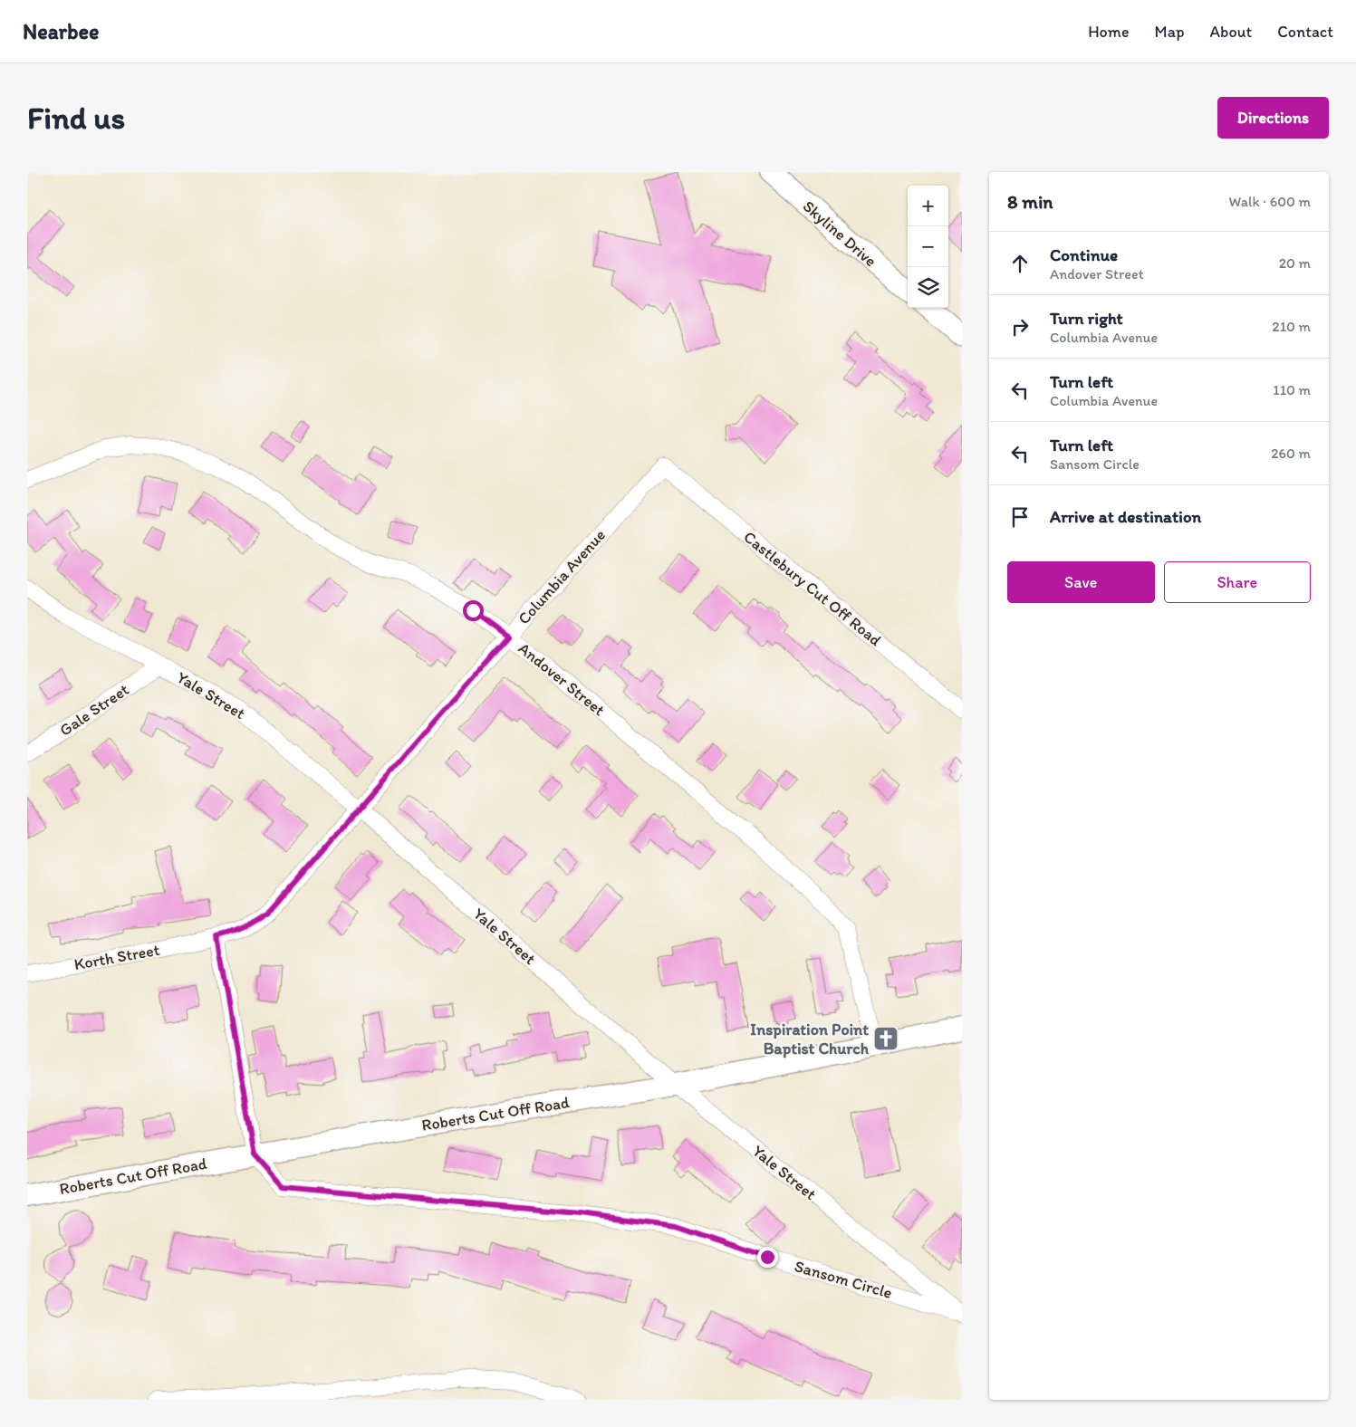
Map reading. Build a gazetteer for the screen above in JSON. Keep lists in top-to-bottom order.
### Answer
{
  "streets": {
    "street": [
      "Skyline Drive",
      "Columbia Avenue",
      "Castlebury Cut Off Road",
      "Andover Street",
      "Yale Street",
      "Gale Street",
      "Korth Street",
      "Roberts Cut Off Road",
      "Sansom Circle"
    ]
  },
  "crossings": [
    ["Columbia Avenue", "Castlebury Cut Off Road"],
    ["Columbia Avenue", "Andover Street"],
    ["Columbia Avenue", "Yale Street"],
    ["Columbia Avenue", "Korth Street"],
    ["Andover Street", "Roberts Cut Off Road"],
    ["Yale Street", "Gale Street"],
    ["Yale Street", "Roberts Cut Off Road"],
    ["Yale Street", "Sansom Circle"],
    ["Roberts Cut Off Road", "Sansom Circle"]
  ],
  "places": {
    "church": ["Inspiration Point Baptist Church"]
  },
  "page": {
    "header": "Nearbee",
    "nav": [
      "Home",
      "Map",
      "About",
      "Contact"
    ],
    "buttons": [
      "Directions",
      ["Save", "Share"]
    ],
    "title": "Find us",
    "heading": ["8 min", "Walk · 600 m"],
    "map_buttons": ["+", "−"],
    "list": [
      ["Continue", "Andover Street", "20 m"],
      ["Turn right", "Columbia Avenue", "210 m"],
      ["Turn left", "Columbia Avenue", "110 m"],
      ["Turn left", "Sansom Circle", "260 m"],
      "Arrive at destination"
    ]
  }
}
